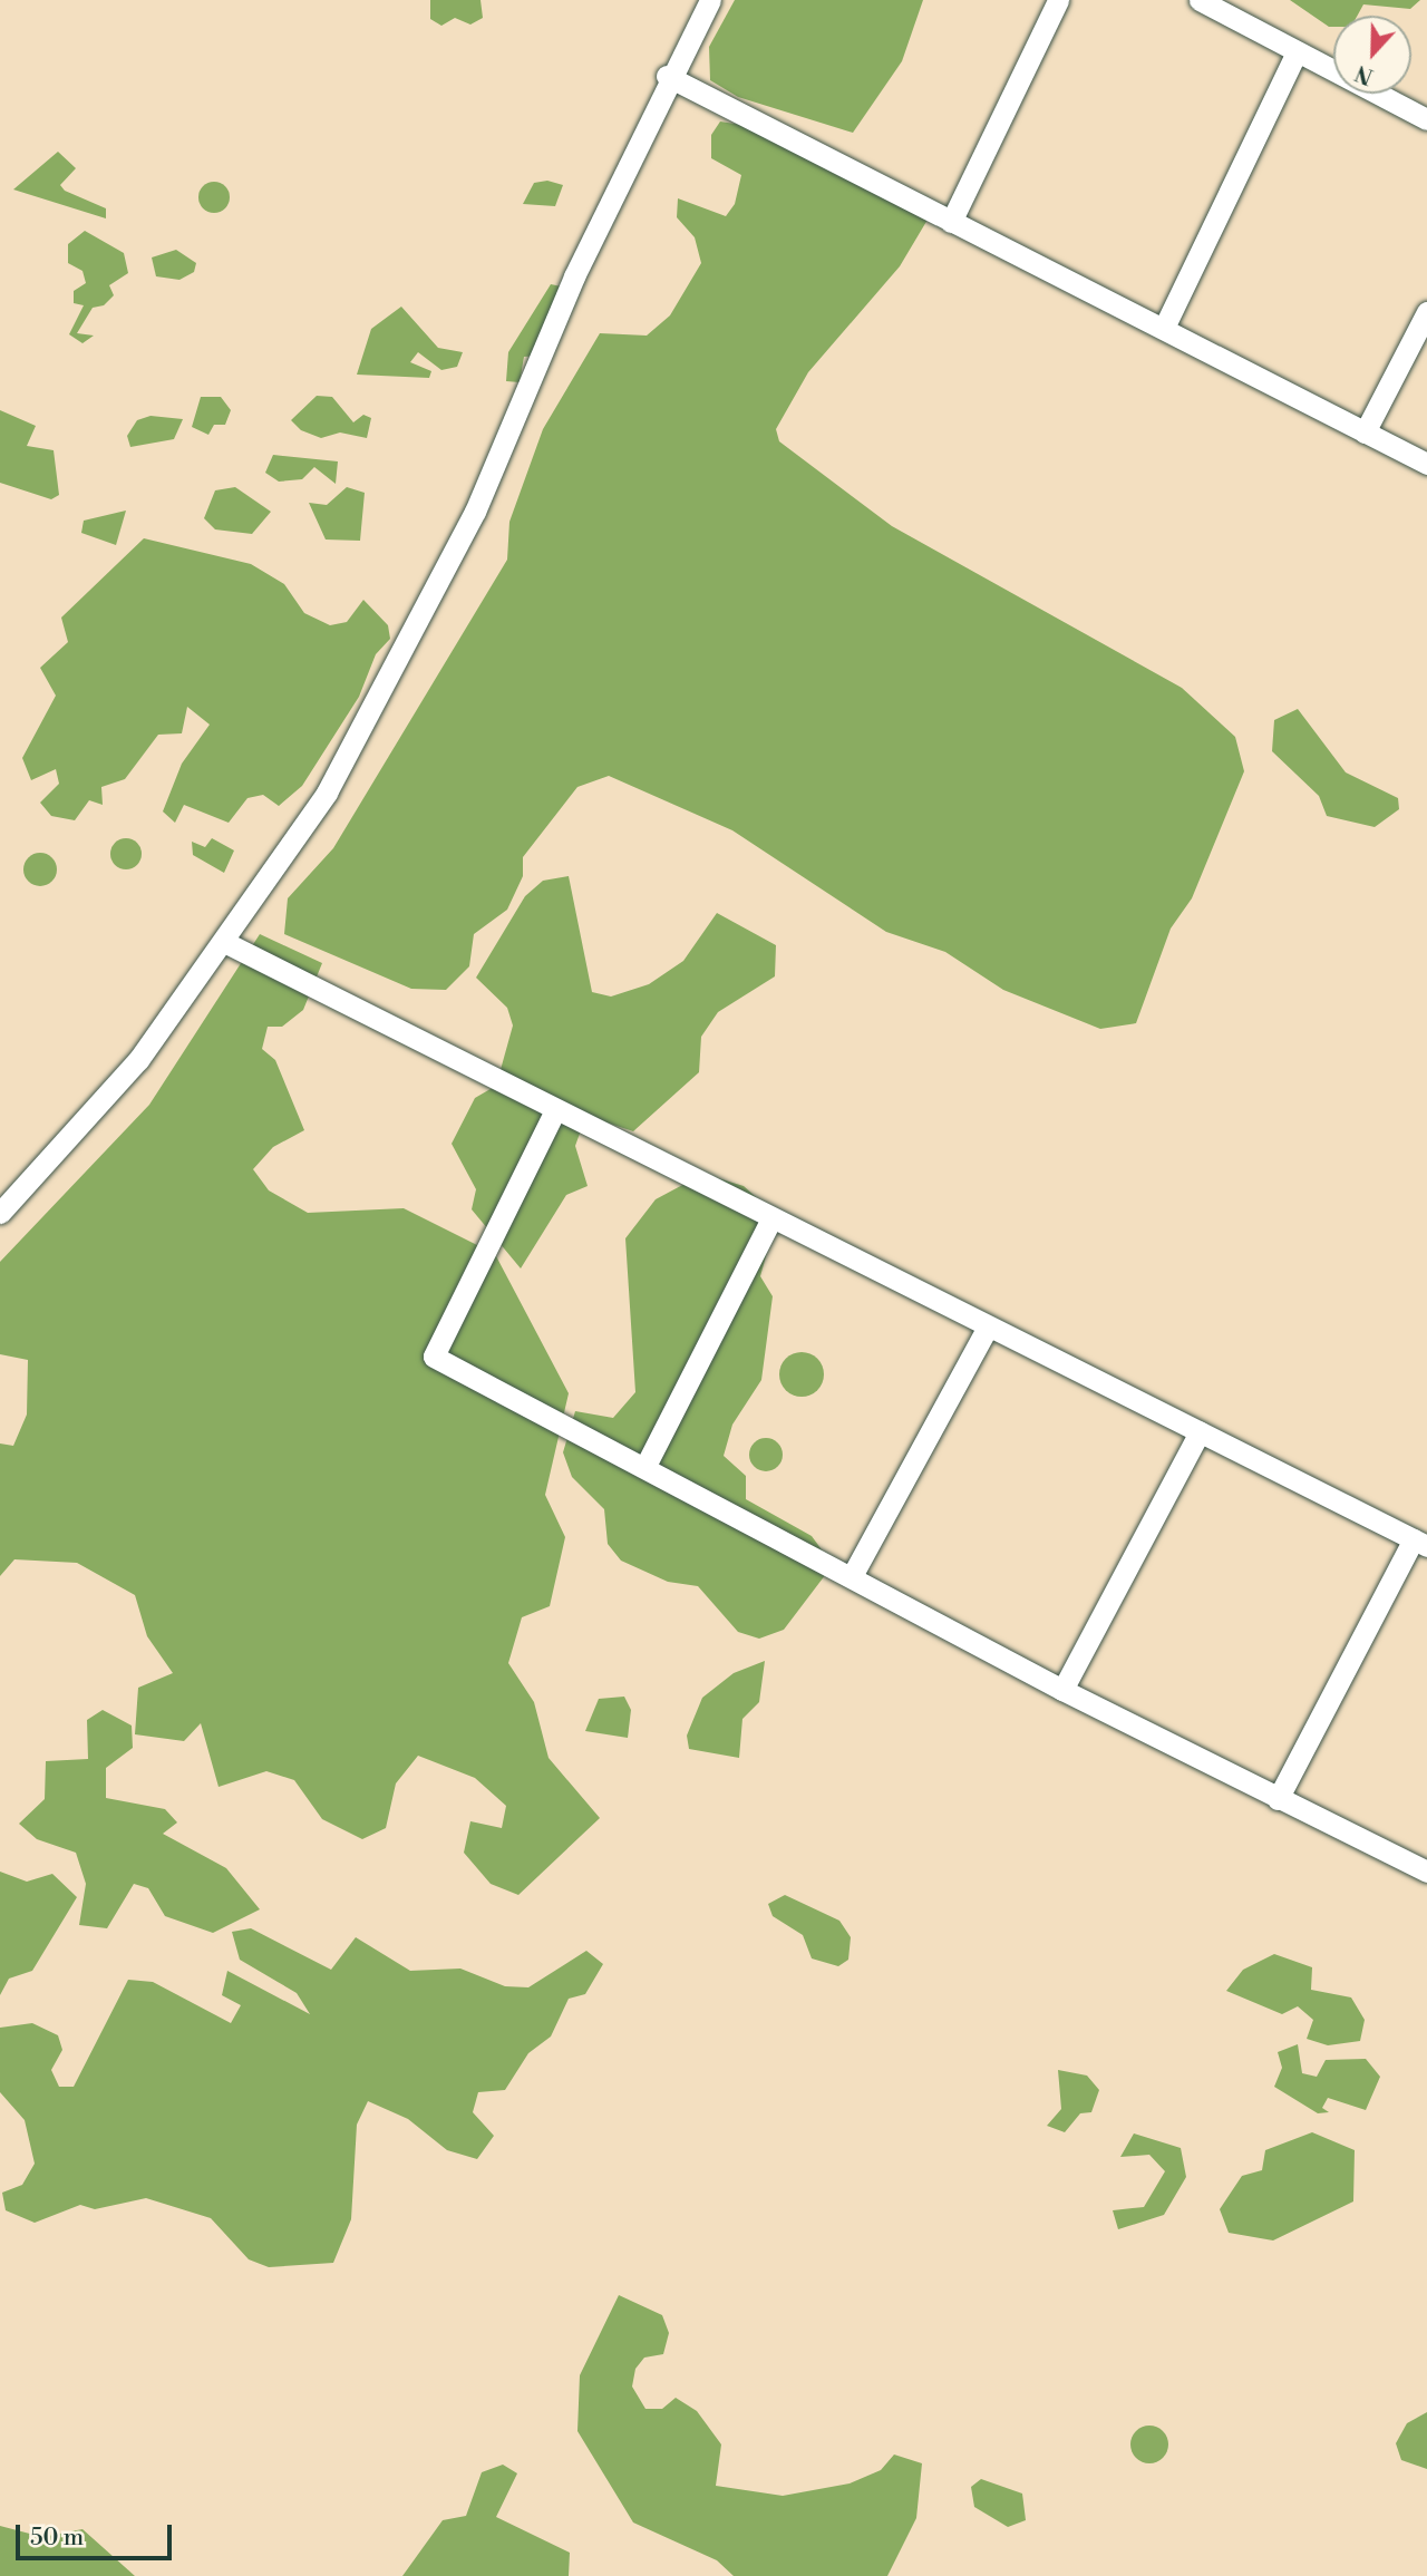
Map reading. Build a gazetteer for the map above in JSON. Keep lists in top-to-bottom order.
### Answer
{
  "scale_bar": "50 m",
  "north": "bottom"
}
